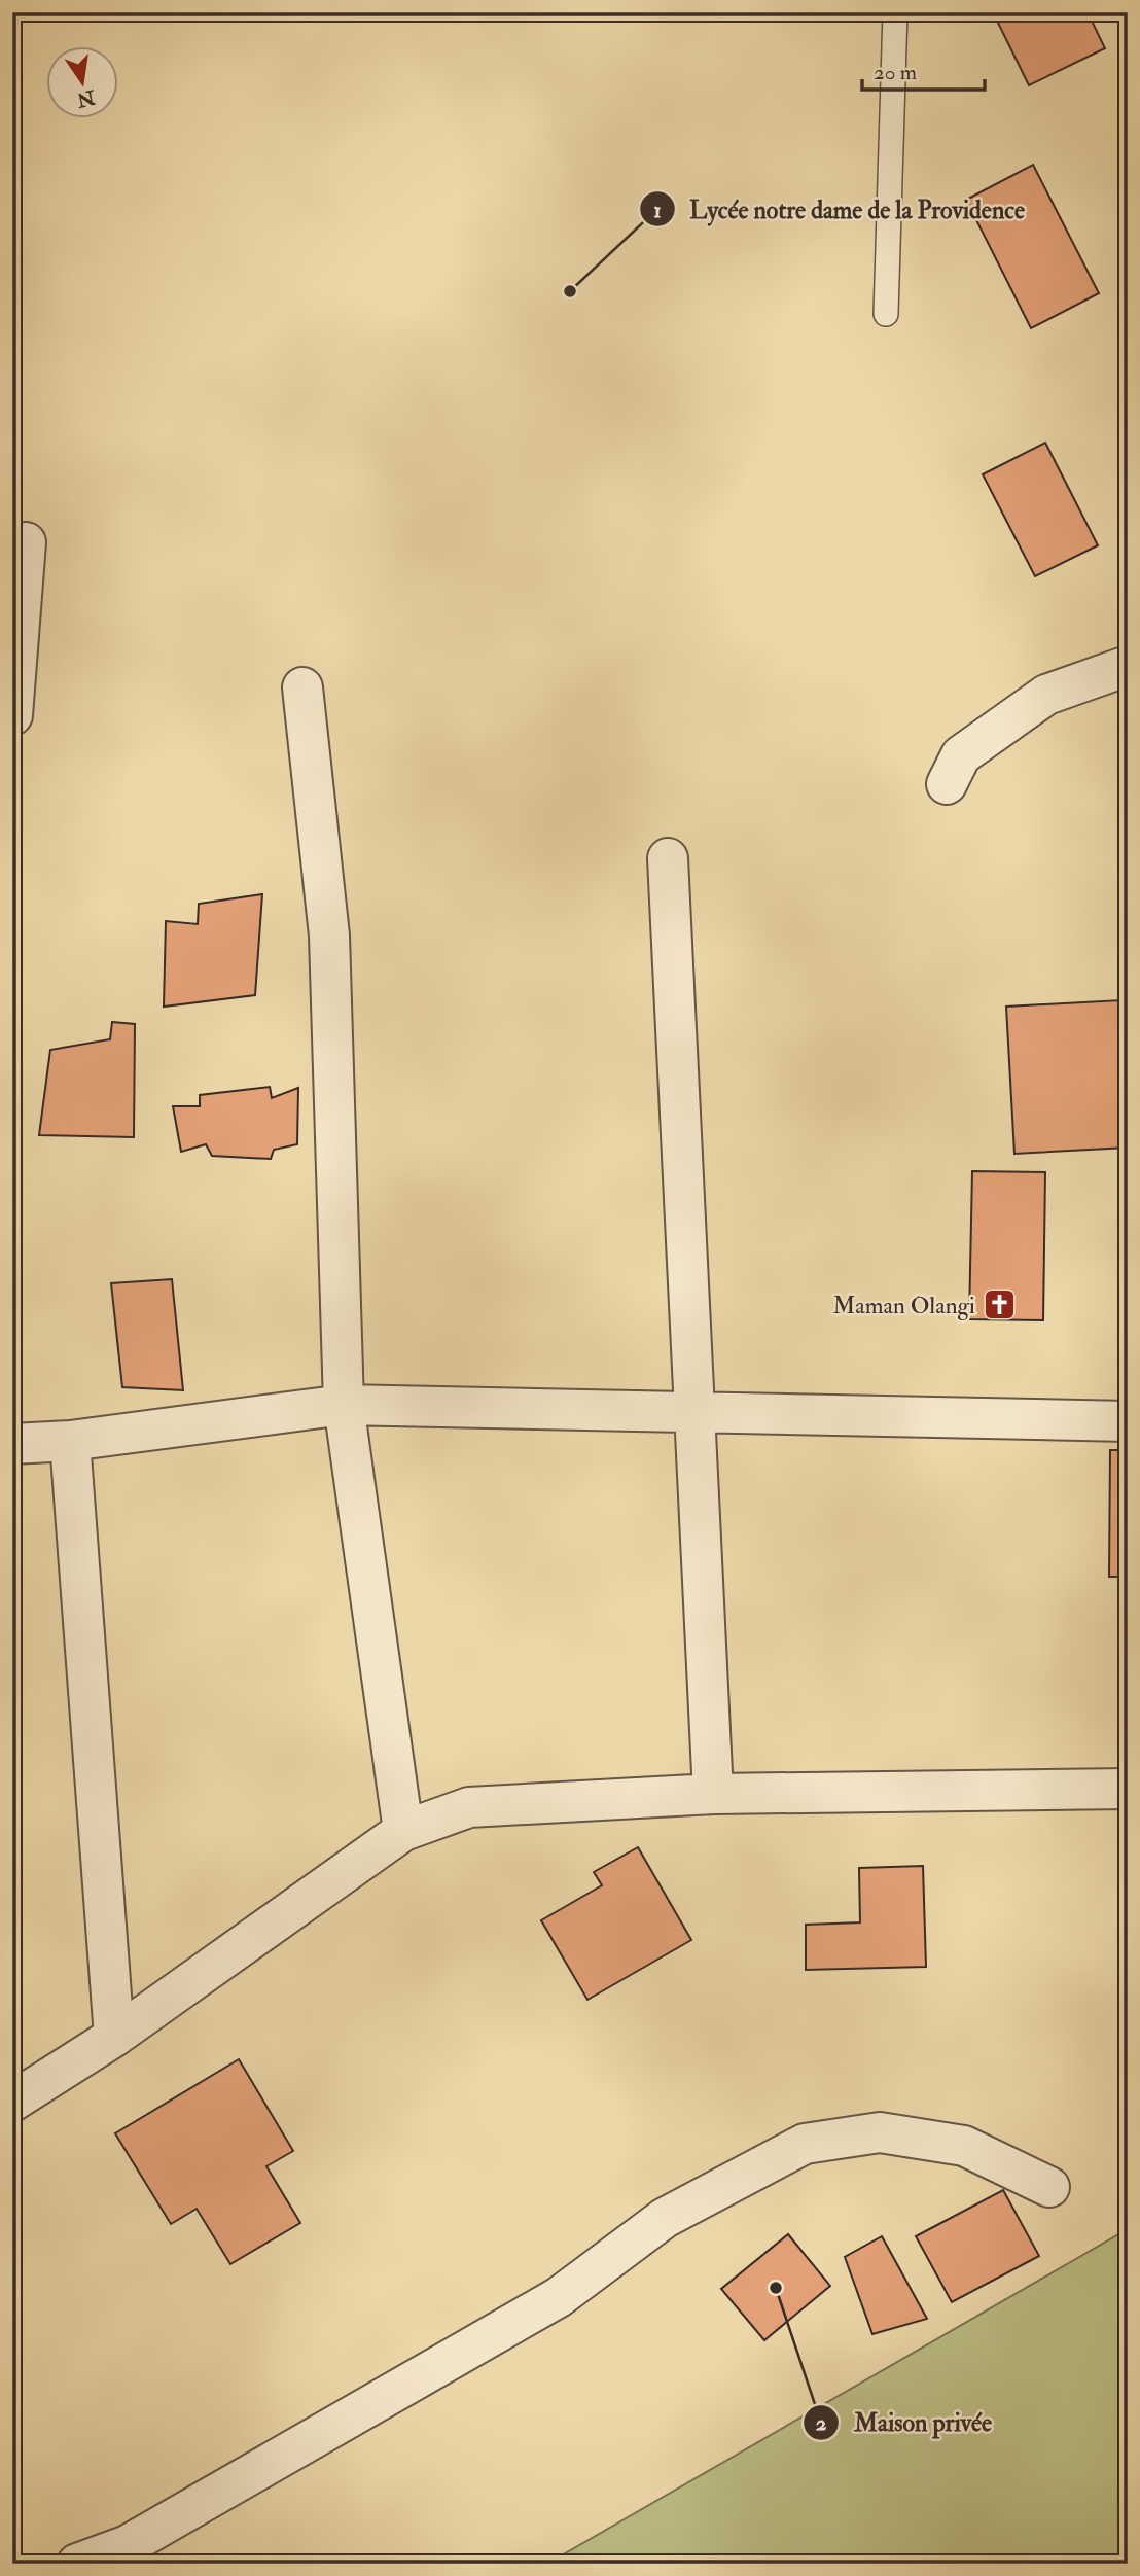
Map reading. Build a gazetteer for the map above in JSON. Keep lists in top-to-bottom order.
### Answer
{
  "places": {
    "other": ["Lycée notre dame de la Providence", "Maison privée"],
    "church": ["Maman Olangi"]
  },
  "scale_bar": "20 m",
  "north": "bottom"
}
